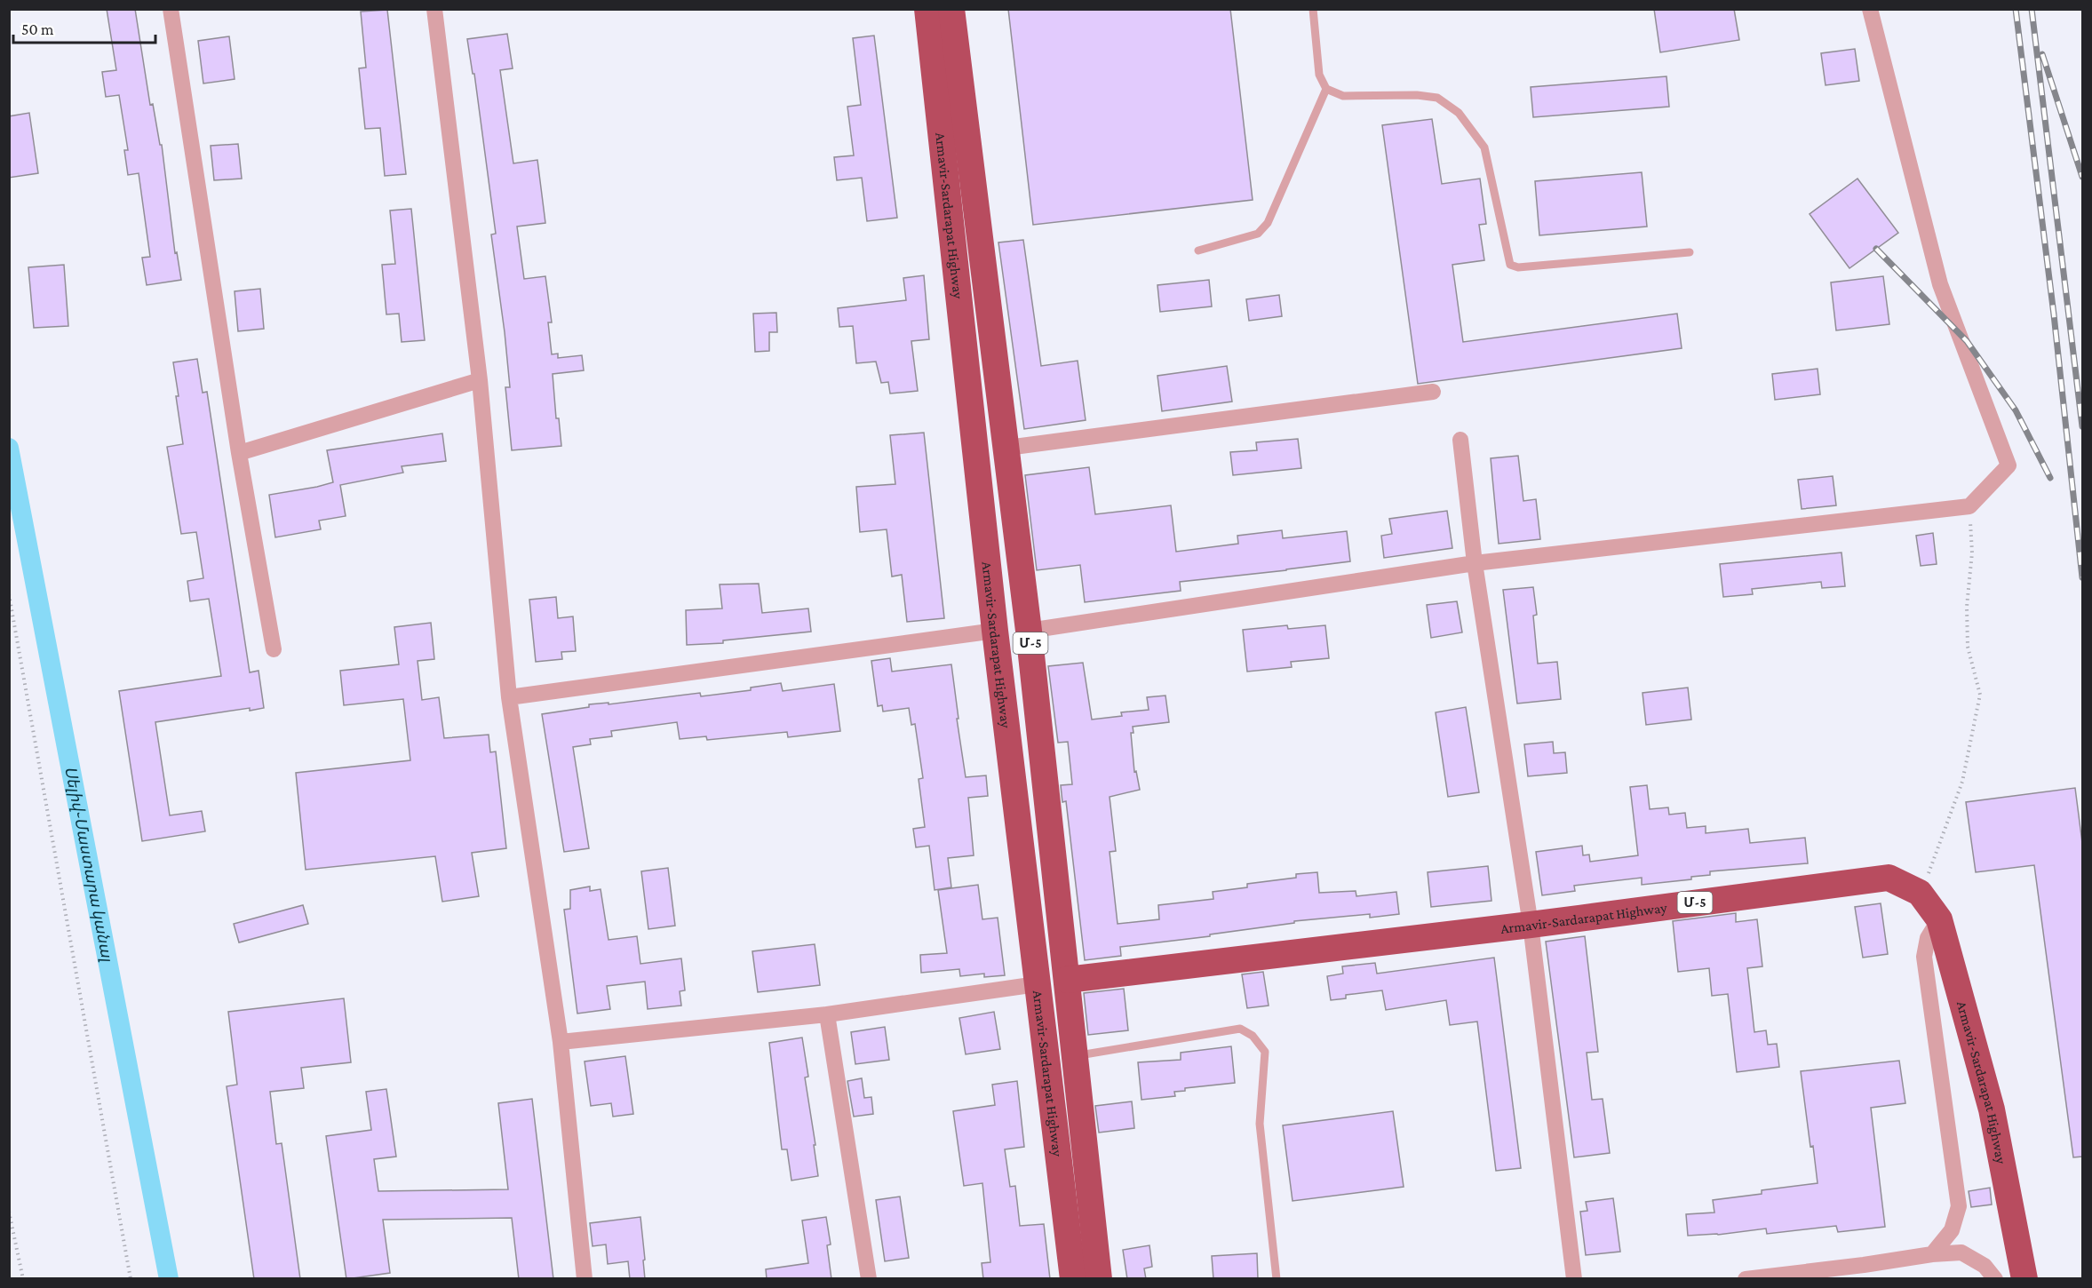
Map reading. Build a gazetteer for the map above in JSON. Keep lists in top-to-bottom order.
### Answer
{
  "streets": {
    "highway": ["Armavir-Sardarapat Highway", "Մ-5"]
  },
  "water": ["Սելիվ֊Մաստարա կանալ"],
  "scale_bar": "50 m"
}
